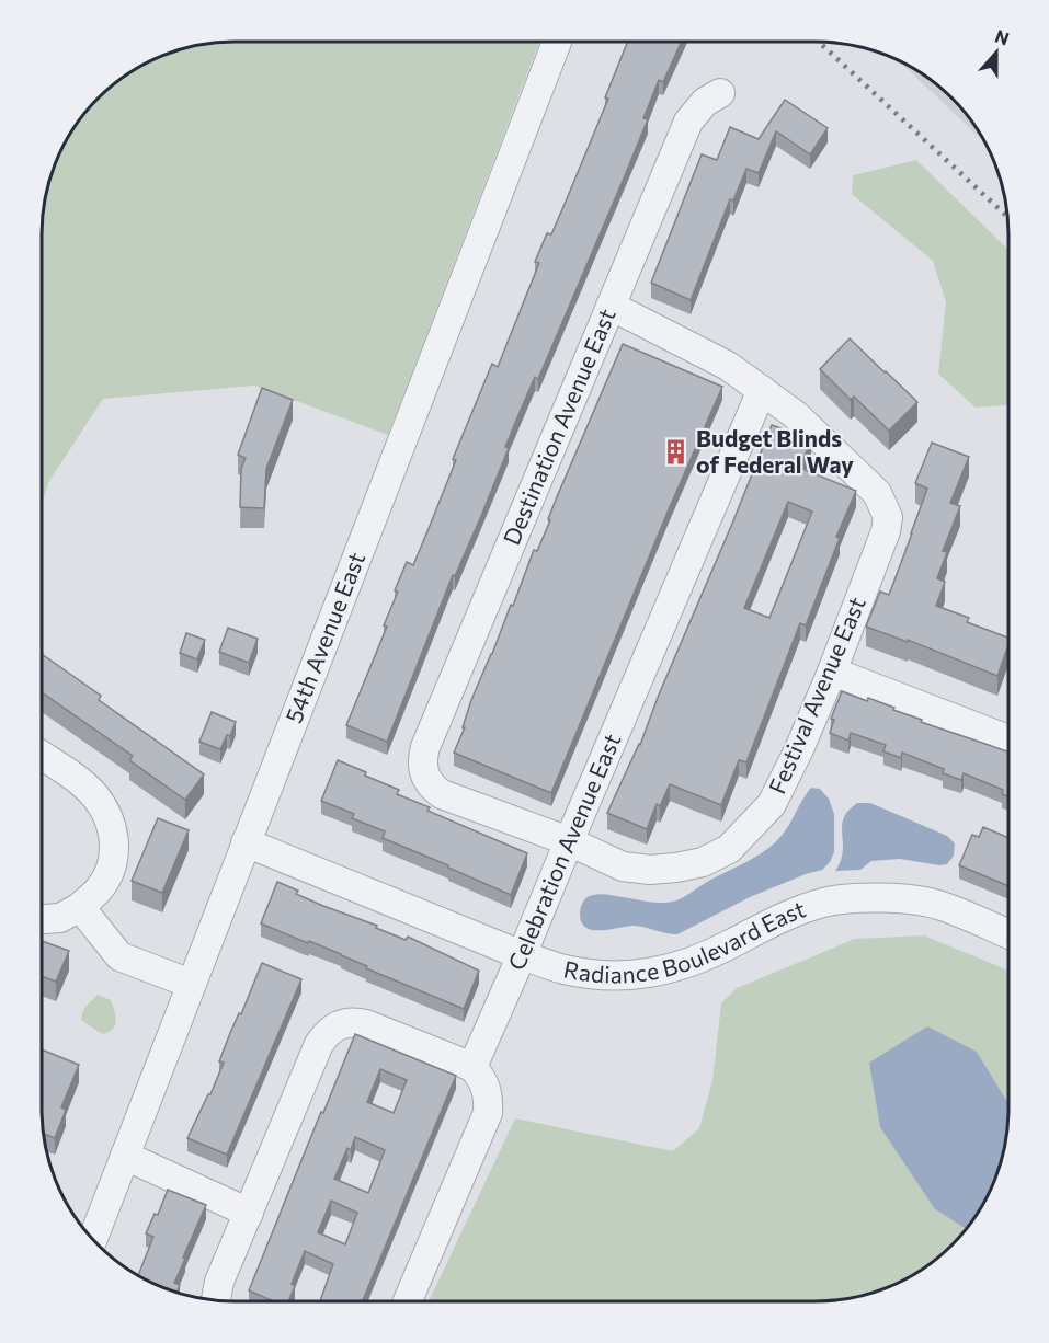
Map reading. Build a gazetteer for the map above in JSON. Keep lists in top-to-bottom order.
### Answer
{
  "streets": {
    "street": [
      "Destination Avenue East",
      "54th Avenue East",
      "Festival Avenue East",
      "Celebration Avenue East",
      "Radiance Boulevard East"
    ]
  },
  "crossings": [
    ["Destination Avenue East", "Festival Avenue East"],
    ["54th Avenue East", "Radiance Boulevard East"],
    ["Festival Avenue East", "Celebration Avenue East"],
    ["Celebration Avenue East", "Radiance Boulevard East"]
  ],
  "places": {
    "building": ["Budget Blinds of Federal Way"]
  },
  "north": "top"
}
